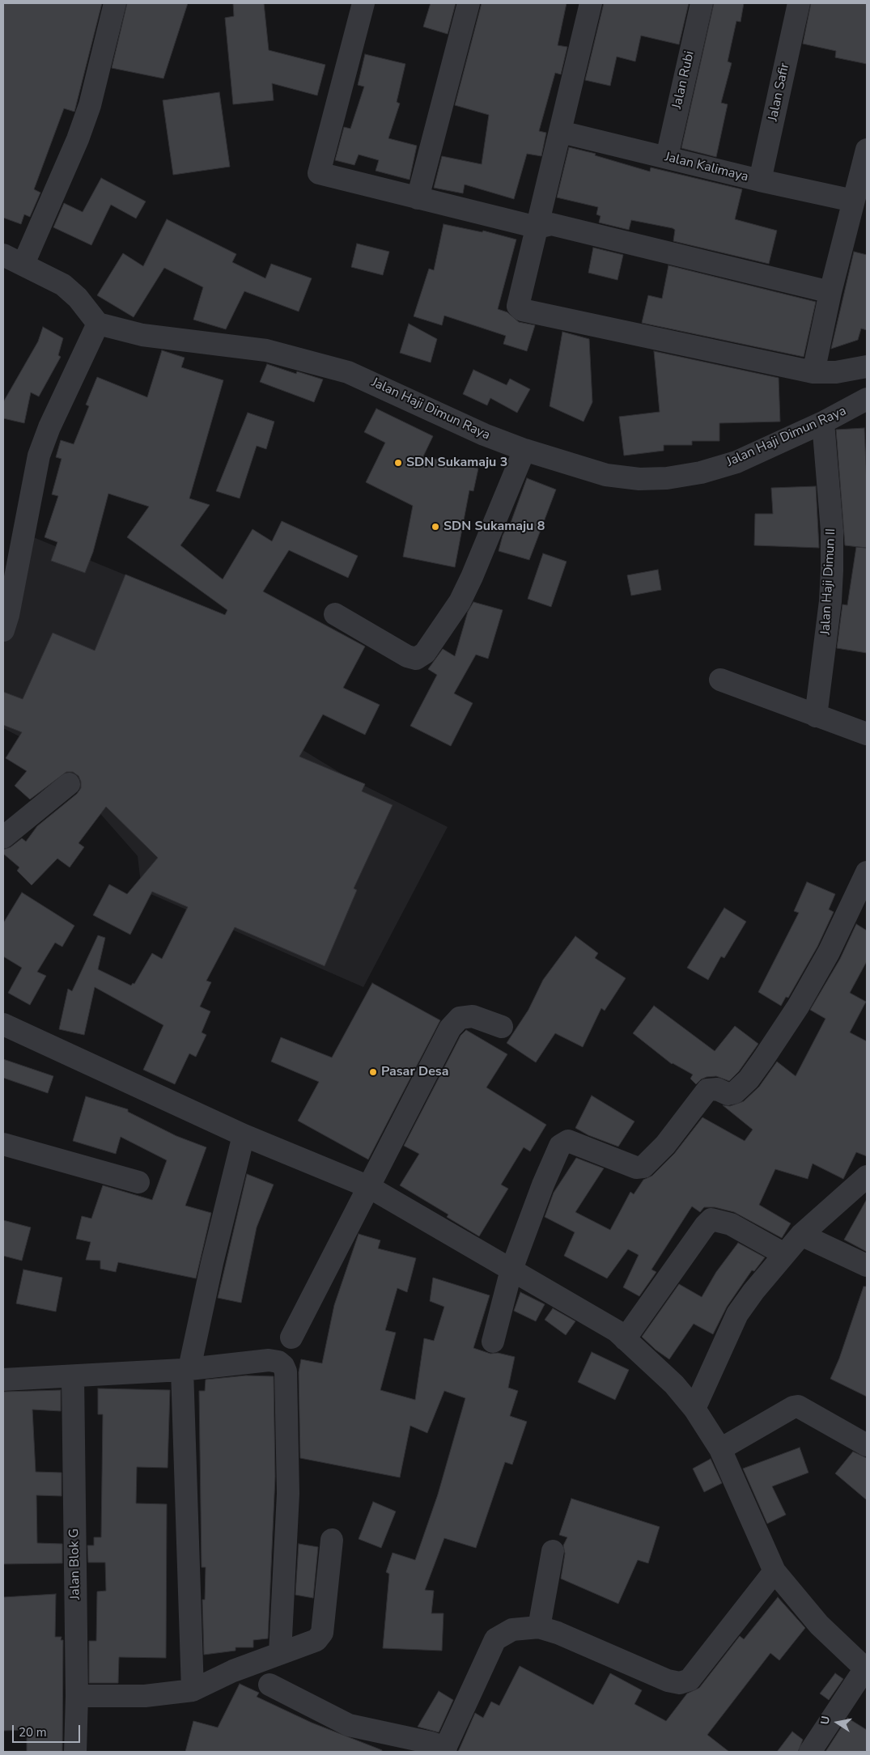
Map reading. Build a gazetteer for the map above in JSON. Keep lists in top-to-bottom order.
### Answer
{
  "streets": {
    "street": [
      "Jalan Rubi",
      "Jalan Safir",
      "Jalan Kalimaya",
      "Jalan Haji Dimun Raya",
      "Jalan Haji Dimun II",
      "Jalan Blok G"
    ]
  },
  "crossings": [
    ["Jalan Rubi", "Jalan Kalimaya"],
    ["Jalan Safir", "Jalan Kalimaya"],
    ["Jalan Haji Dimun Raya", "Jalan Haji Dimun II"]
  ],
  "places": ["SDN Sukamaju 3", "SDN Sukamaju 8", "Pasar Desa"],
  "scale_bar": "20 m",
  "north": "left"
}
